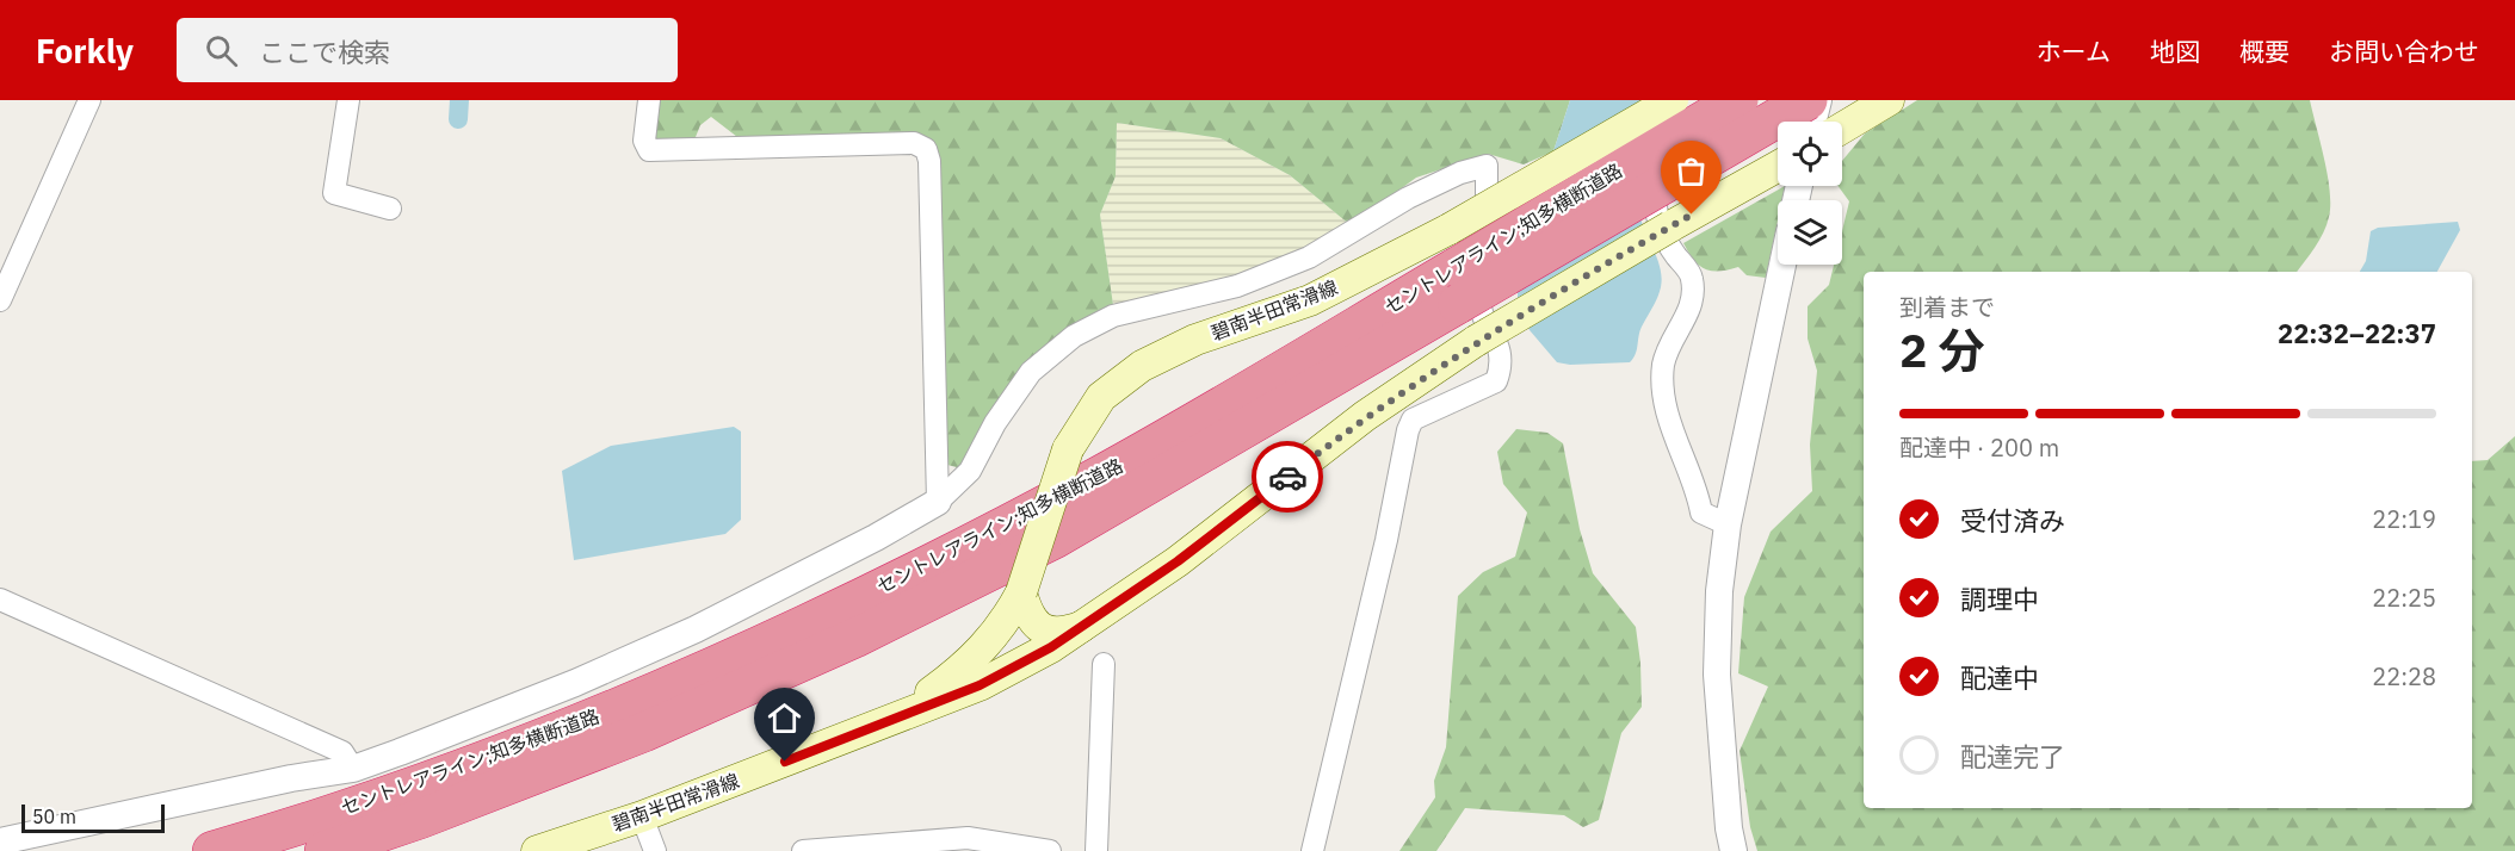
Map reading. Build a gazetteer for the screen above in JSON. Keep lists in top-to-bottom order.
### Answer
{
  "streets": {
    "highway": ["セントレアライン;知多横断道路"],
    "main road": ["碧南半田常滑線"]
  },
  "scale_bar": "50 m",
  "page": {
    "header": "Forkly",
    "search": "ここで検索",
    "nav": [
      "ホーム",
      "地図",
      "概要",
      "お問い合わせ"
    ],
    "heading": ["2 分", "到着まで", "22:32–22:37"],
    "bar": "配達中 · 200 m",
    "list": [
      ["受付済み", "22:19"],
      ["調理中", "22:25"],
      ["配達中", "22:28"],
      "配達完了"
    ],
    "scale": "50 m"
  }
}
